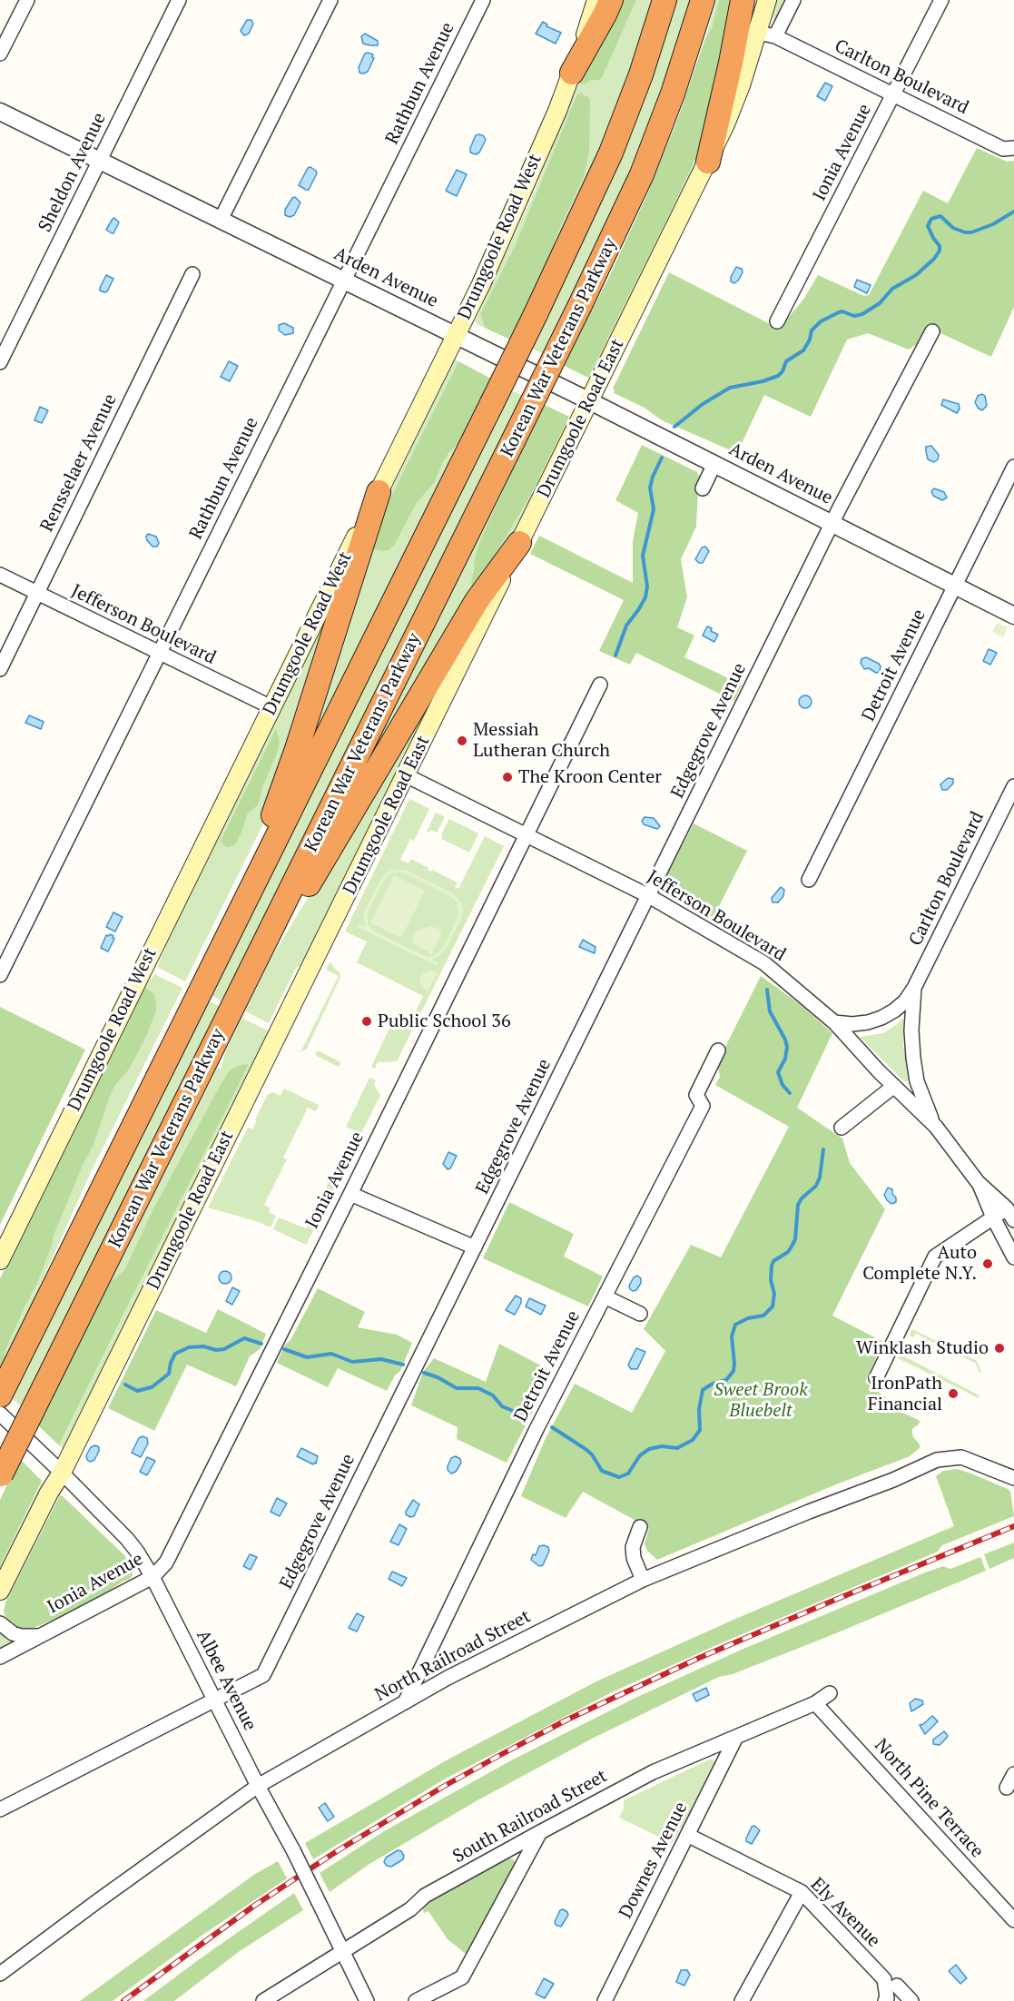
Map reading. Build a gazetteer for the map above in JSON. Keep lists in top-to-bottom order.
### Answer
{
  "streets": {
    "highway": ["Korean War Veterans Parkway"],
    "main road": ["Drumgoole Road West", "Drumgoole Road East"],
    "street": [
      "Carlton Boulevard",
      "Rathbun Avenue",
      "Ionia Avenue",
      "Sheldon Avenue",
      "Arden Avenue",
      "Rensselaer Avenue",
      "Jefferson Boulevard",
      "Detroit Avenue",
      "Edgegrove Avenue",
      "North Railroad Street",
      "Albee Avenue",
      "North Pine Terrace",
      "South Railroad Street",
      "Downes Avenue",
      "Ely Avenue"
    ]
  },
  "crossings": [
    ["Carlton Boulevard", "Ionia Avenue"],
    ["Carlton Boulevard", "Drumgoole Road East"],
    ["Carlton Boulevard", "Jefferson Boulevard"],
    ["Rathbun Avenue", "Arden Avenue"],
    ["Rathbun Avenue", "Jefferson Boulevard"],
    ["Ionia Avenue", "Jefferson Boulevard"],
    ["Ionia Avenue", "Albee Avenue"],
    ["Sheldon Avenue", "Arden Avenue"],
    ["Drumgoole Road West", "Arden Avenue"],
    ["Drumgoole Road West", "Jefferson Boulevard"],
    ["Arden Avenue", "Drumgoole Road East"],
    ["Arden Avenue", "Detroit Avenue"],
    ["Arden Avenue", "Edgegrove Avenue"],
    ["Drumgoole Road East", "Jefferson Boulevard"],
    ["Drumgoole Road East", "Albee Avenue"],
    ["Rensselaer Avenue", "Jefferson Boulevard"],
    ["Jefferson Boulevard", "Edgegrove Avenue"],
    ["Detroit Avenue", "North Railroad Street"],
    ["Edgegrove Avenue", "Albee Avenue"],
    ["North Railroad Street", "Albee Avenue"],
    ["Albee Avenue", "South Railroad Street"],
    ["North Pine Terrace", "South Railroad Street"],
    ["South Railroad Street", "Downes Avenue"],
    ["Downes Avenue", "Ely Avenue"]
  ],
  "parks": ["Sweet Brook Bluebelt"],
  "places": [
    "Messiah Lutheran Church",
    "The Kroon Center",
    "Public School 36",
    "Auto Complete N.Y.",
    "Winklash Studio",
    "IronPath Financial"
  ]
}
